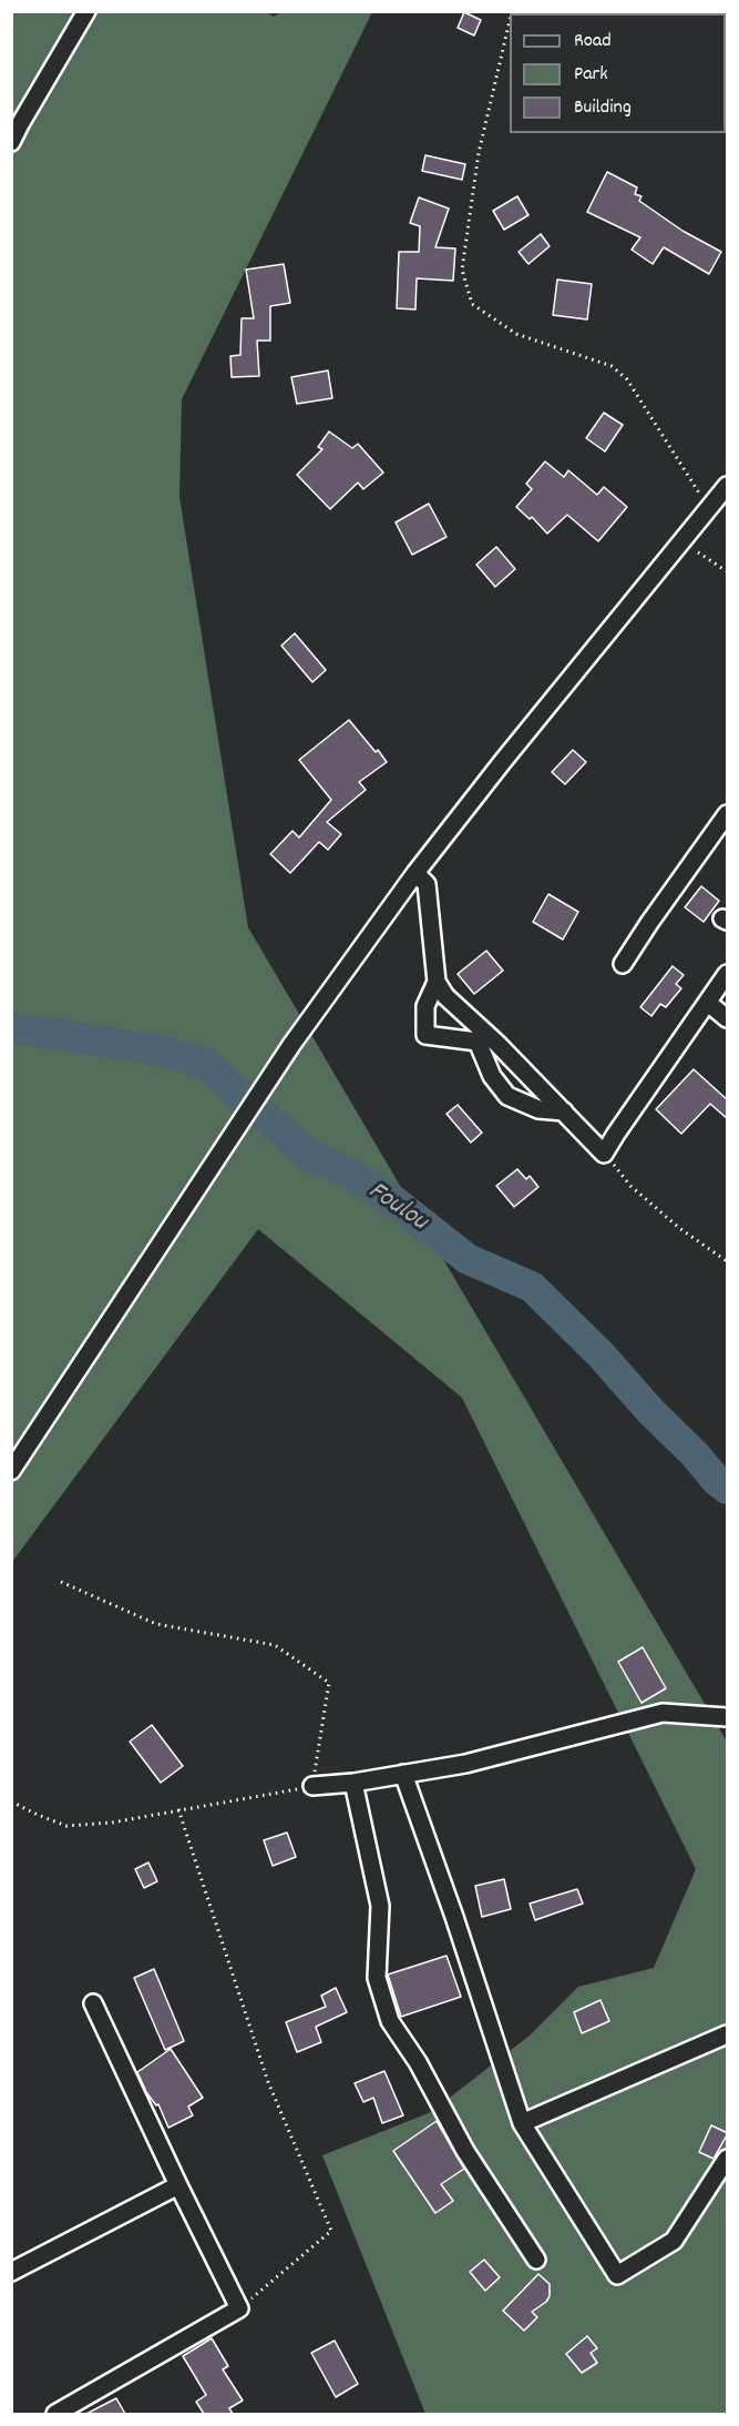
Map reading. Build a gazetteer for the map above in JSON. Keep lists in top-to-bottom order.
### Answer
{
  "water": ["Foulou"],
  "legend": ["Road", "Park", "Building"]
}
